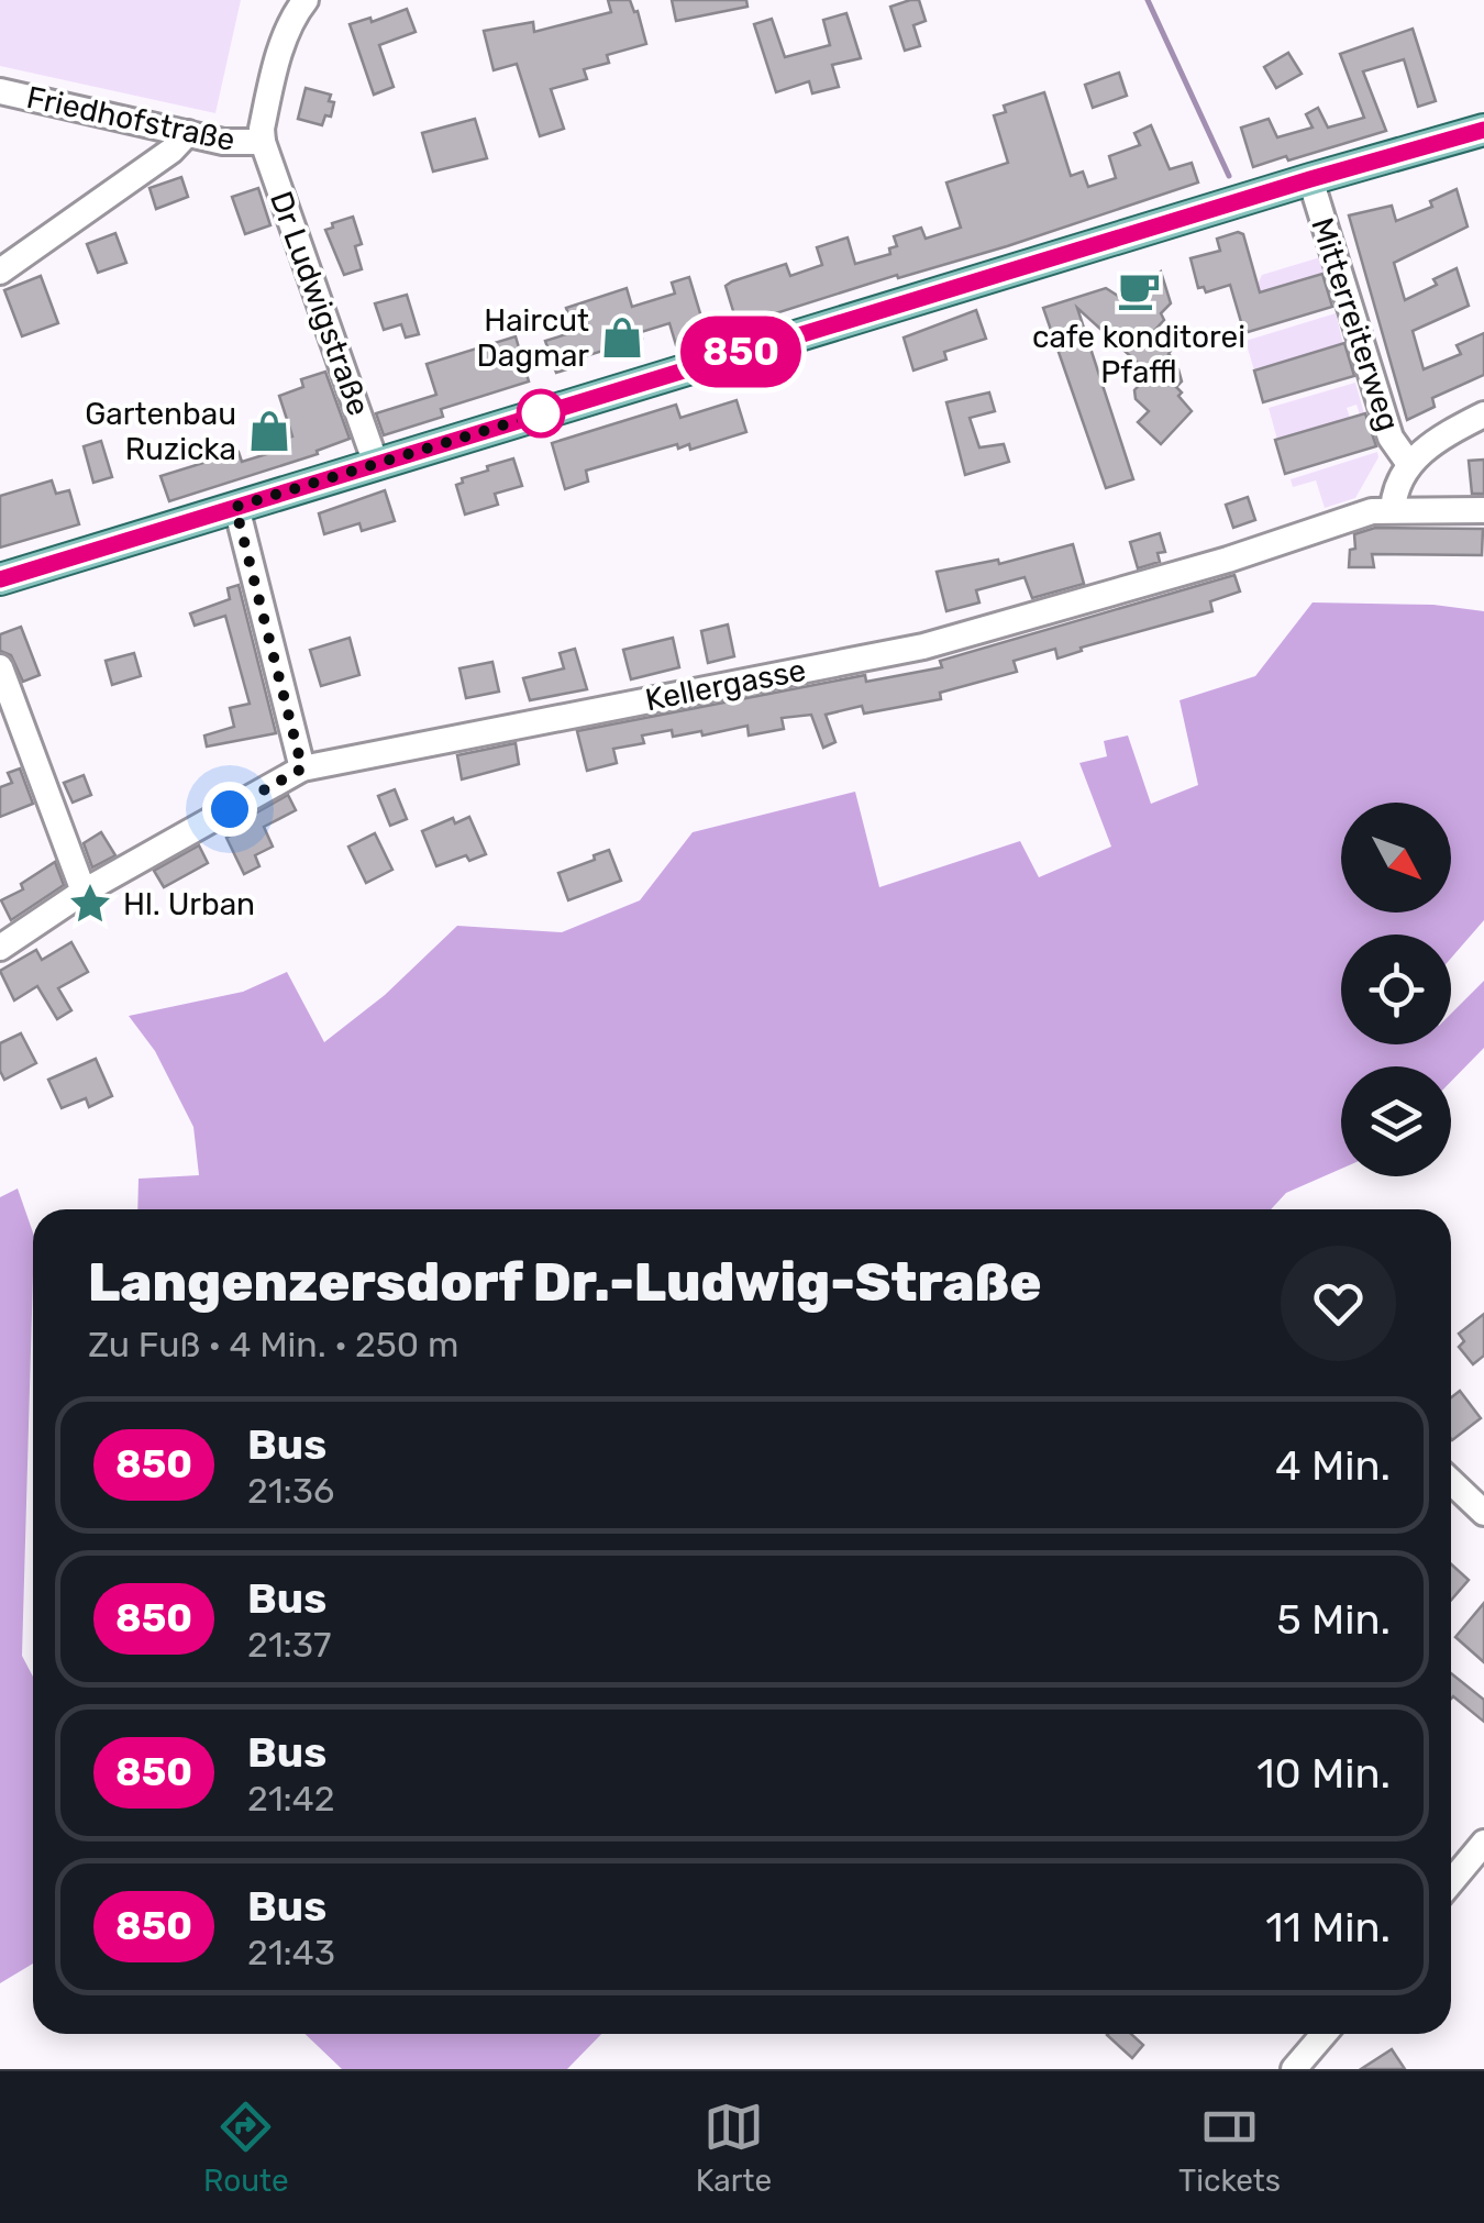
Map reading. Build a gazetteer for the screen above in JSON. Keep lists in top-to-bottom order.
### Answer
{
  "streets": {
    "street": [
      "Friedhofstraße",
      "Dr Ludwigstraße",
      "Mitterreiterweg",
      "Kellergasse"
    ]
  },
  "crossings": [
    ["Friedhofstraße", "Dr Ludwigstraße"]
  ],
  "places": {
    "cafe": ["cafe konditorei Pfaffl"],
    "shop": ["Haircut Dagmar", "Gartenbau Ruzicka"],
    "place": ["Hl. Urban"]
  },
  "lines": ["bus line 850"],
  "north": "bottom right",
  "page": {
    "on_map": "850",
    "heading": ["Langenzersdorf Dr.-Ludwig-Straße", "Zu Fuß · 4 Min. · 250 m"],
    "list": [
      {
        "mark": "850",
        "name": "Bus",
        "note": "21:36",
        "value": "4 Min."
      },
      {
        "mark": "850",
        "name": "Bus",
        "note": "21:37",
        "value": "5 Min."
      },
      {
        "mark": "850",
        "name": "Bus",
        "note": "21:42",
        "value": "10 Min."
      },
      {
        "mark": "850",
        "name": "Bus",
        "note": "21:43",
        "value": "11 Min."
      }
    ],
    "tabs": ["Route", "Karte", "Tickets"]
  }
}
